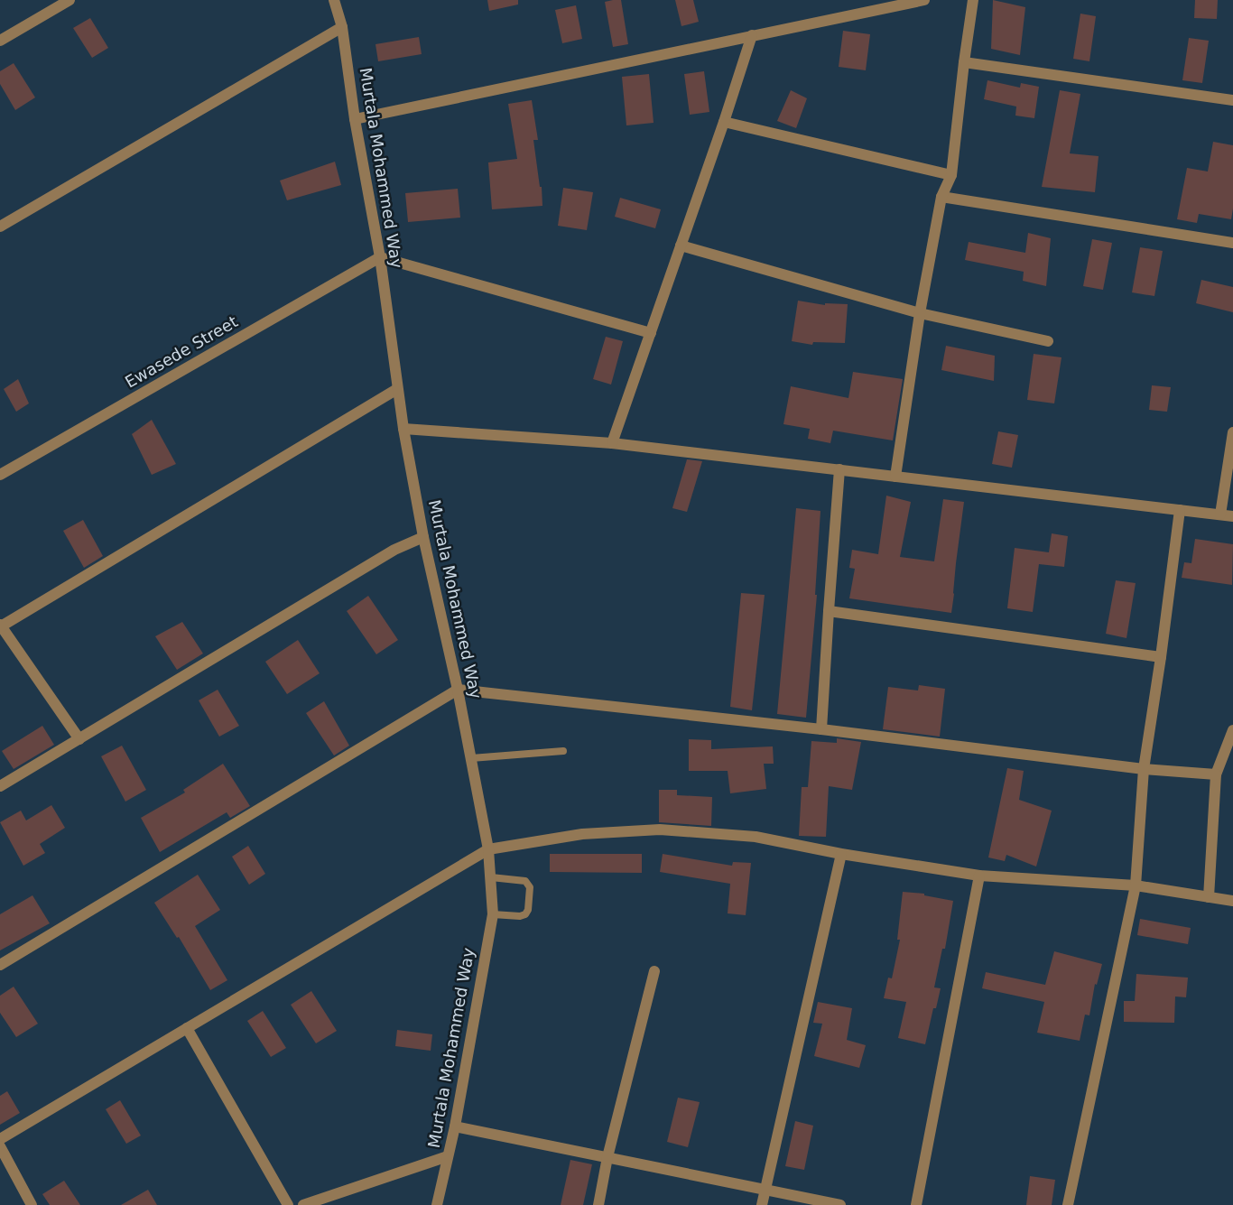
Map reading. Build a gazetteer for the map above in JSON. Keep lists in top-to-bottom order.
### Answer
{
  "streets": {
    "street": ["Murtala Mohammed Way", "Ewasede Street"]
  },
  "crossings": [
    ["Murtala Mohammed Way", "Ewasede Street"]
  ]
}
